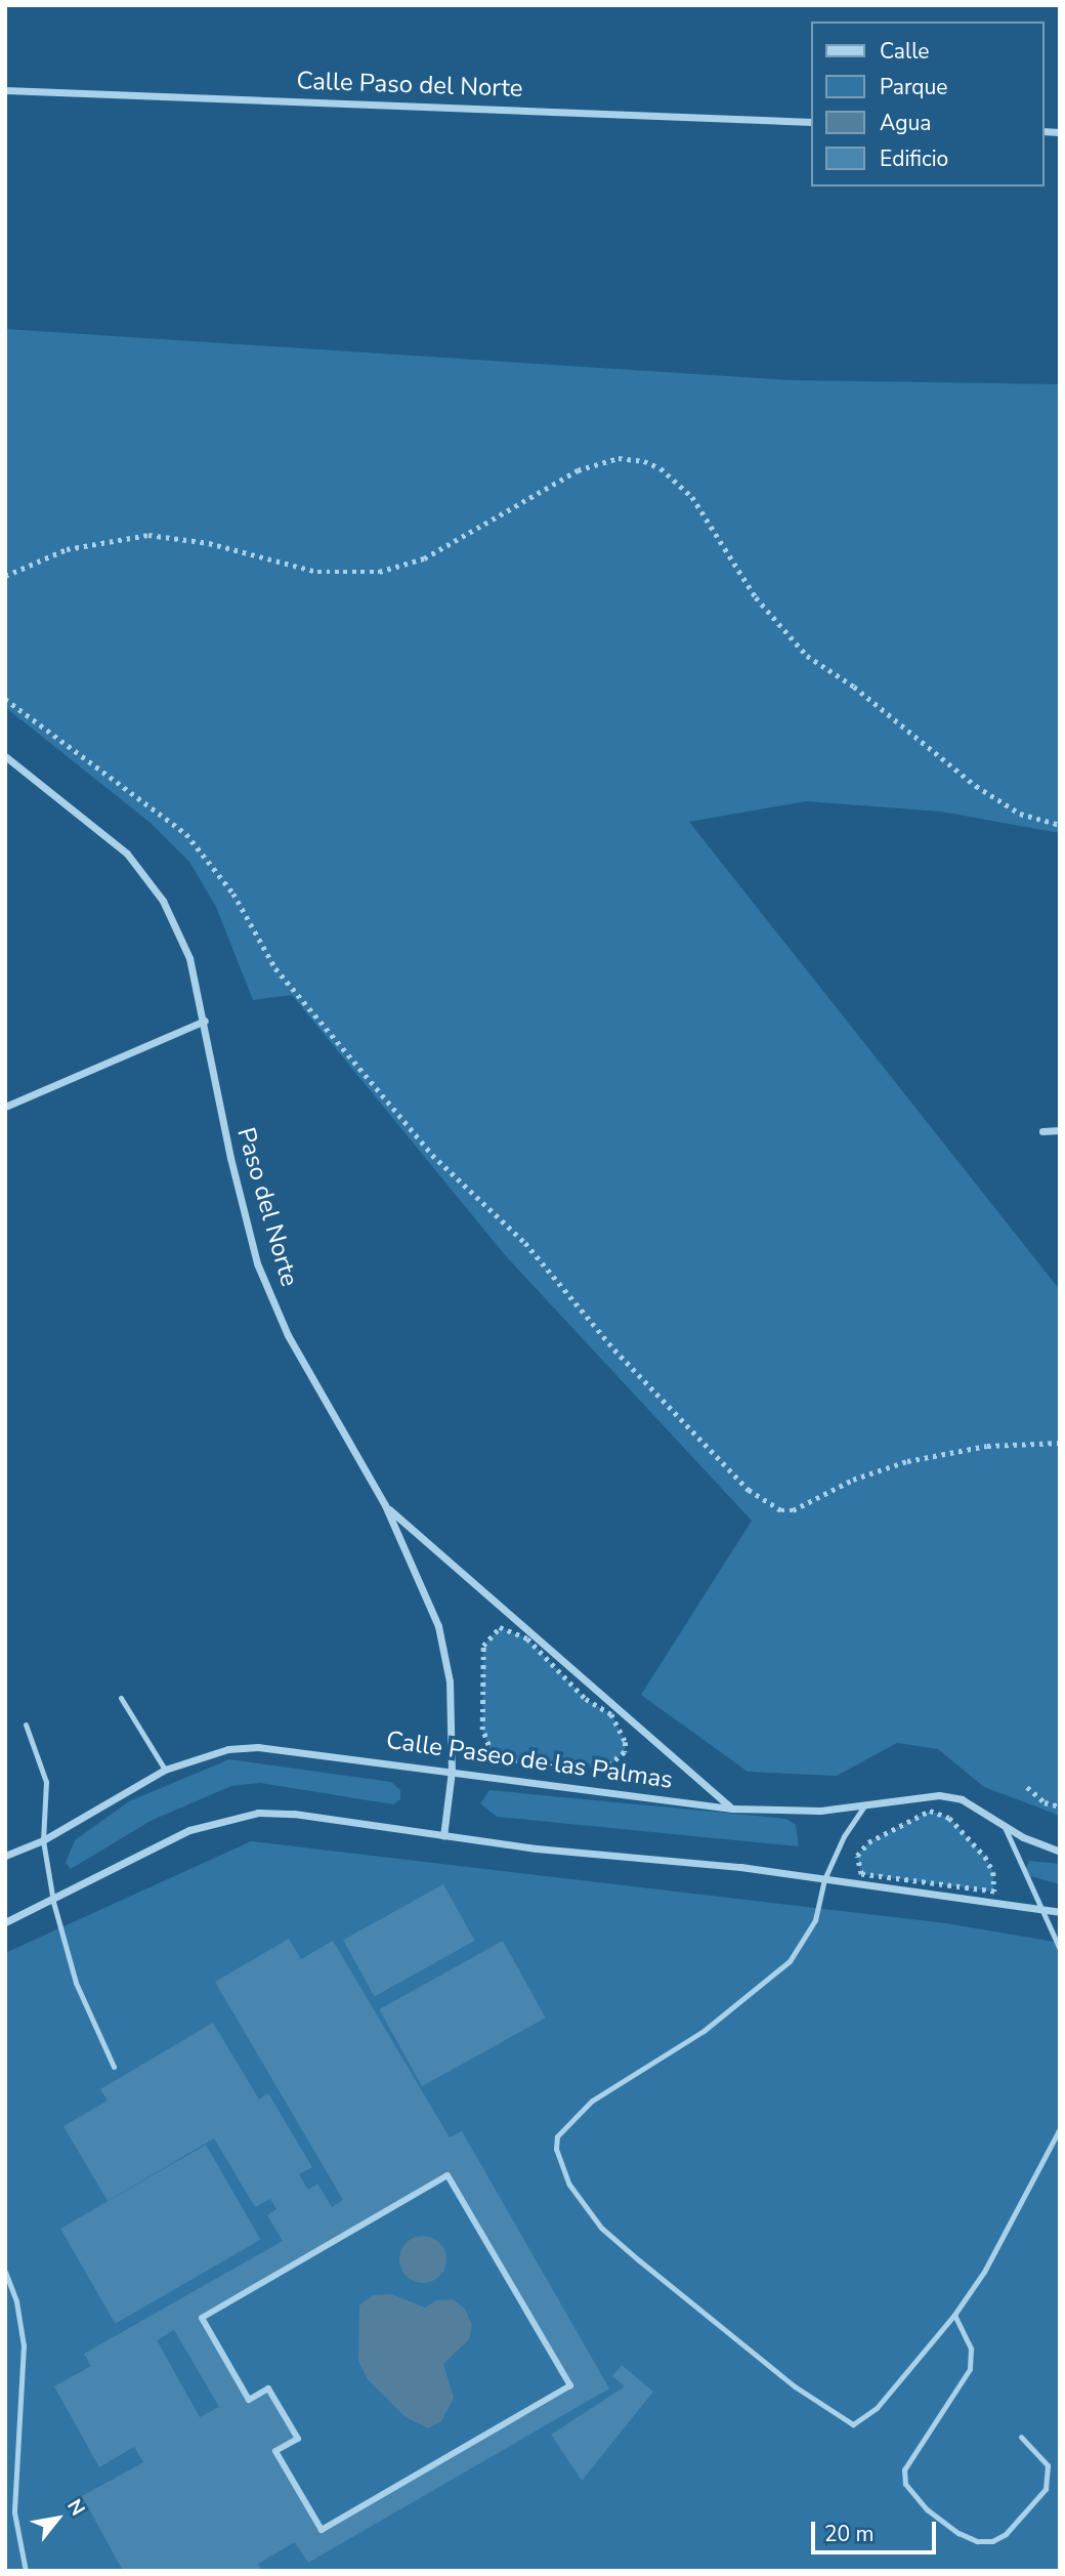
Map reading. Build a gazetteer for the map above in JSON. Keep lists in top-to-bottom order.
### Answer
{
  "streets": {
    "street": ["Calle Paso del Norte", "Paso del Norte", "Calle Paseo de las Palmas"]
  },
  "crossings": [
    ["Paso del Norte", "Calle Paseo de las Palmas"]
  ],
  "legend": [
    "Calle",
    "Parque",
    "Agua",
    "Edificio"
  ],
  "scale_bar": "20 m",
  "north": "top right"
}
